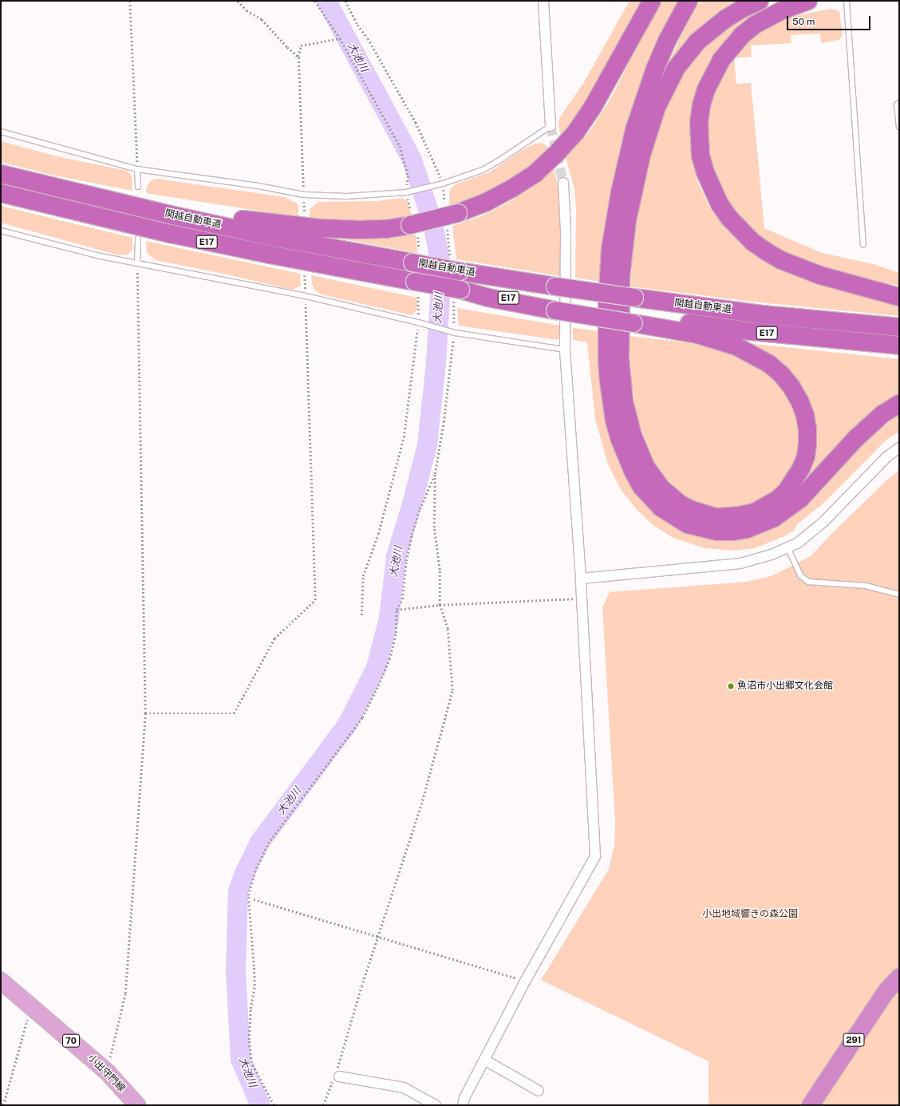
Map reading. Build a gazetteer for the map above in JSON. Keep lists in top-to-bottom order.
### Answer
{
  "streets": {
    "highway": ["関越自動車道", "E17", "291"],
    "main road": ["70", "小出守門線"]
  },
  "water": ["大池川"],
  "parks": ["小出地域響きの森公園"],
  "places": ["魚沼市小出郷文化会館"],
  "scale_bar": "50 m"
}
